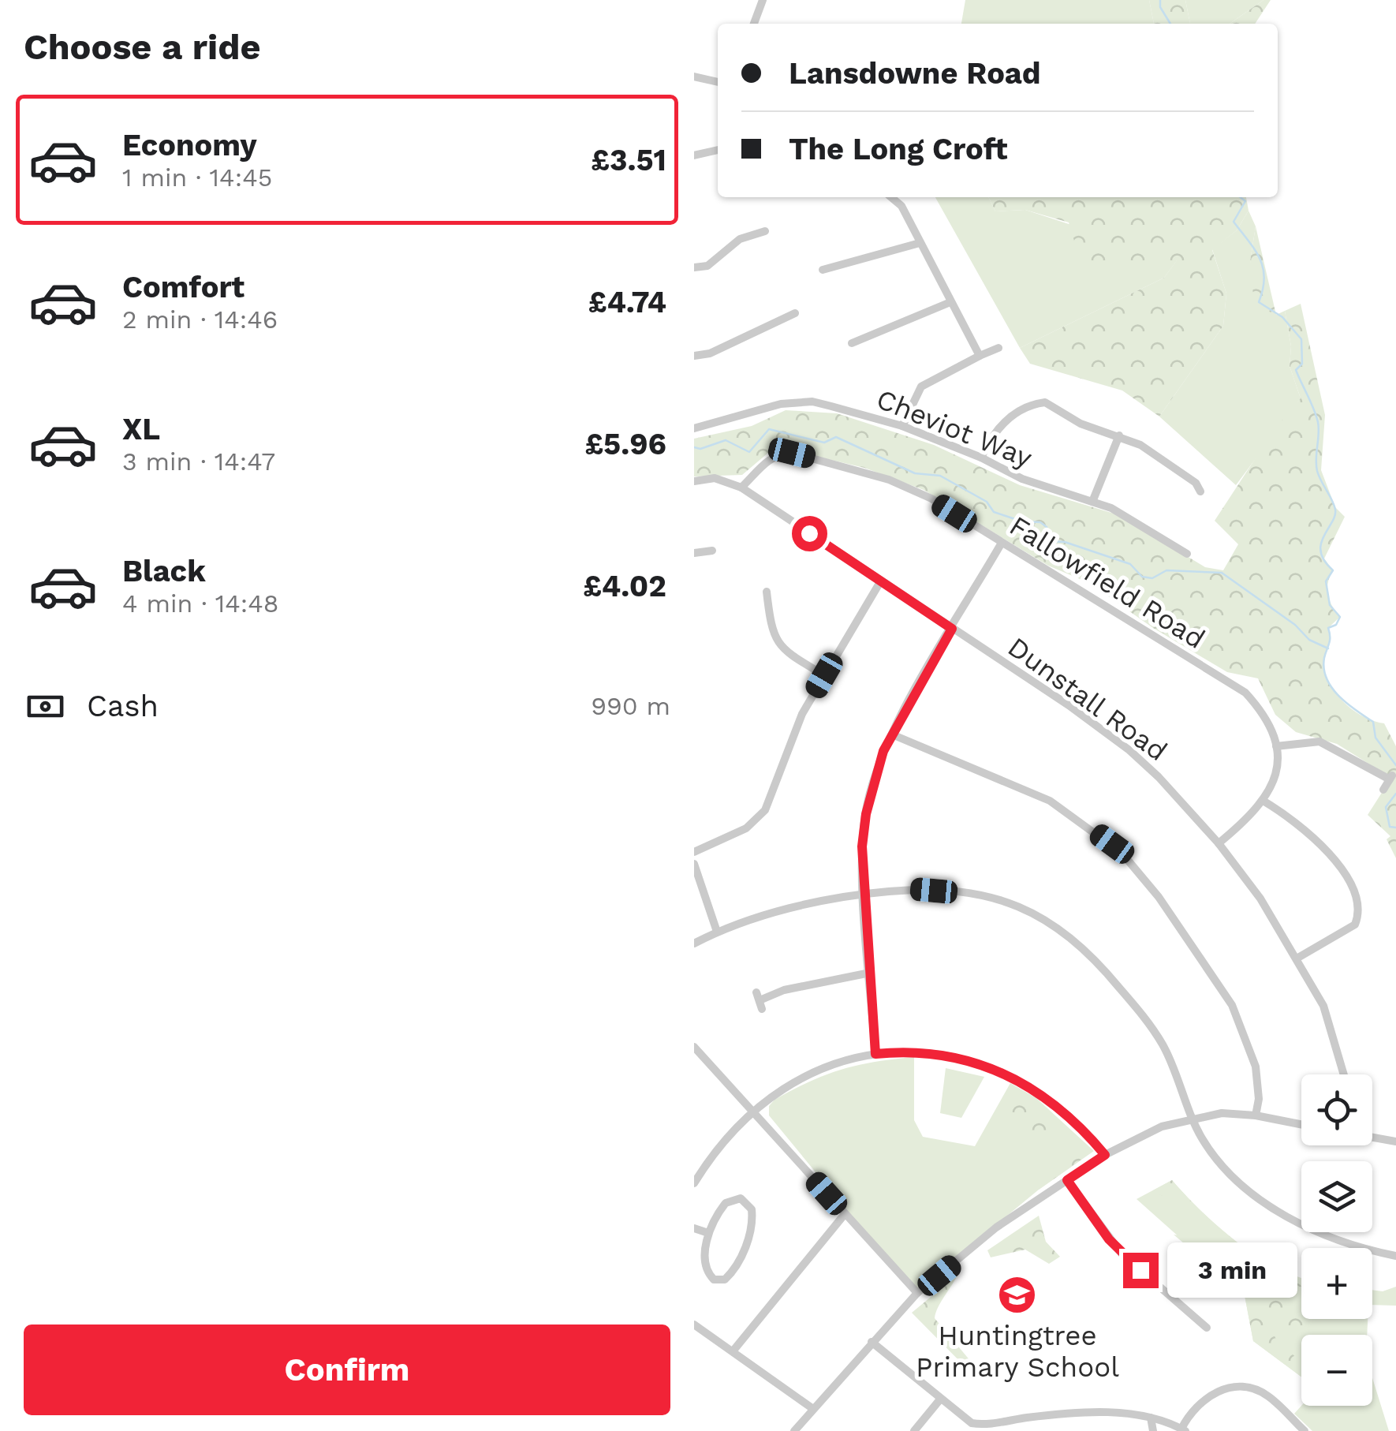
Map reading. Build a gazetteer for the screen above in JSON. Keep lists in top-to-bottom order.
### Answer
{
  "streets": {
    "street": ["Cheviot Way", "Fallowfield Road", "Dunstall Road"]
  },
  "crossings": [
    ["Fallowfield Road", "Dunstall Road"]
  ],
  "places": {
    "school or university": ["Huntingtree Primary School"]
  },
  "page": {
    "heading": "Choose a ride",
    "banner": ["Lansdowne Road", "The Long Croft"],
    "list": [
      {
        "name": "Economy",
        "note": "1 min · 14:45",
        "value": "£3.51"
      },
      {
        "name": "Comfort",
        "note": "2 min · 14:46",
        "value": "£4.74"
      },
      {
        "name": "XL",
        "note": "3 min · 14:47",
        "value": "£5.96"
      },
      {
        "name": "Black",
        "note": "4 min · 14:48",
        "value": "£4.02"
      }
    ],
    "pay": ["Cash", "990 m"],
    "map_buttons": ["+", "−"],
    "bubble": "3 min",
    "buttons": "Confirm"
  }
}
